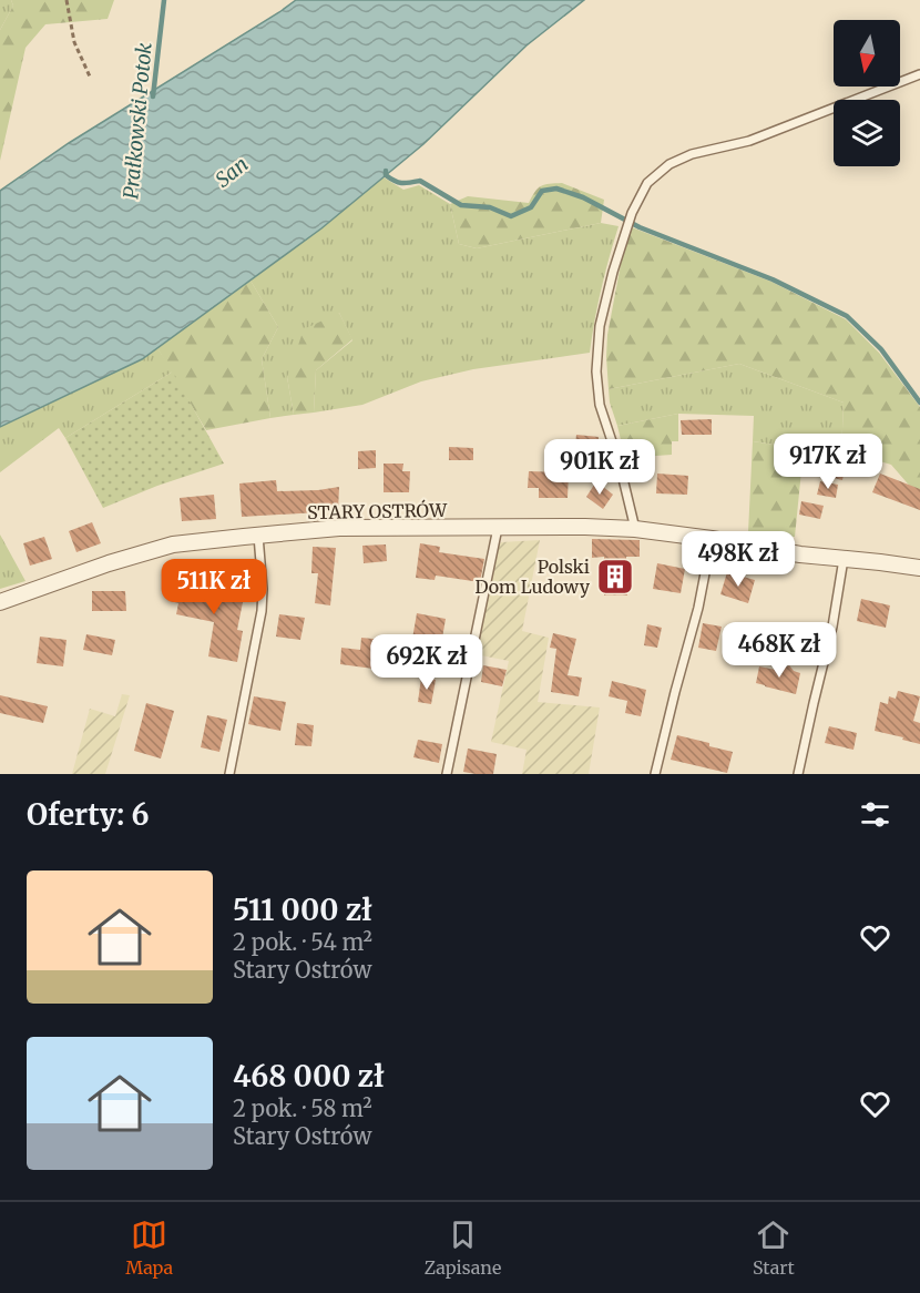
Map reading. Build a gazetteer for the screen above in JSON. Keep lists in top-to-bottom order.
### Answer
{
  "streets": {
    "street": ["STARY OSTRÓW"]
  },
  "water": ["Prałkowski Potok", "San"],
  "places": {
    "building": ["Polski Dom Ludowy"]
  },
  "north": "bottom",
  "page": {
    "price": [
      "917K zł",
      "901K zł",
      "498K zł",
      "511K zł",
      "468K zł",
      "692K zł"
    ],
    "heading": "Oferty: 6",
    "list": [
      {
        "name": "511 000 zł",
        "note": "2 pok. · 54 m² · Stary Ostrów"
      },
      {
        "name": "468 000 zł",
        "note": "2 pok. · 58 m² · Stary Ostrów"
      }
    ],
    "tabs": ["Mapa", "Zapisane", "Start"]
  }
}
